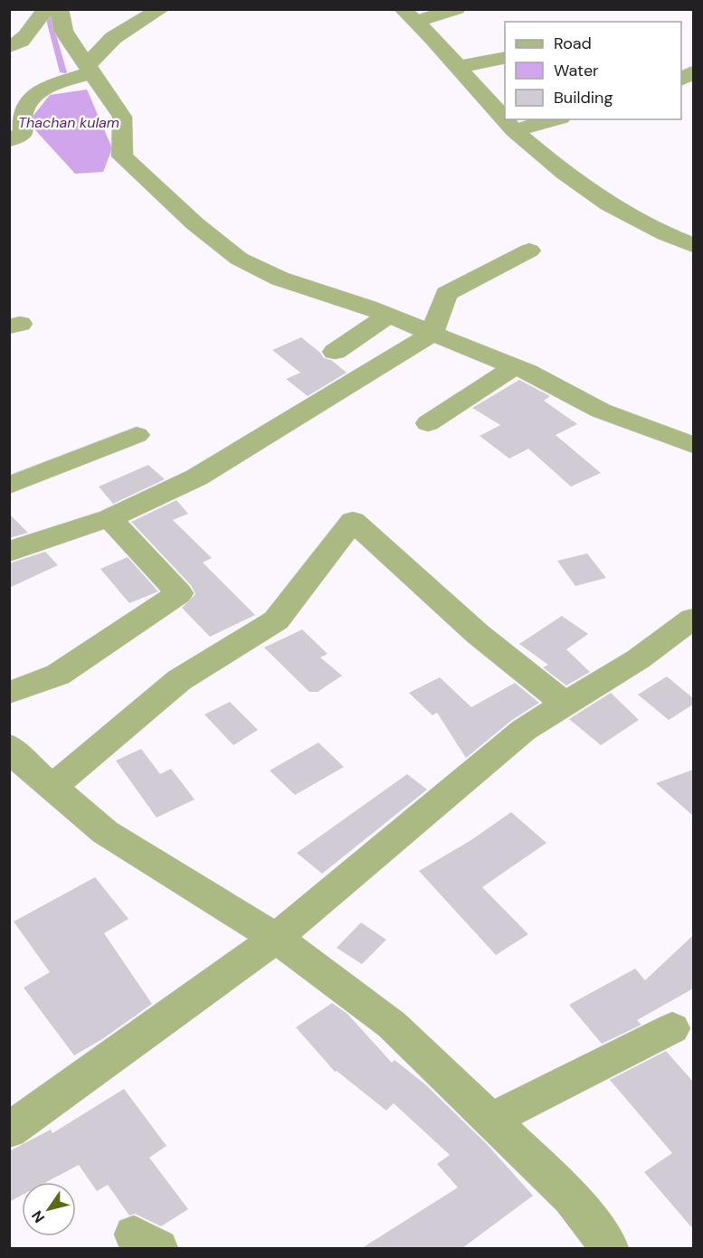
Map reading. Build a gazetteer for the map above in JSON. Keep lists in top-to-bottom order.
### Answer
{
  "water": ["Thachan kulam"],
  "legend": ["Road", "Water", "Building"],
  "north": "bottom left"
}
